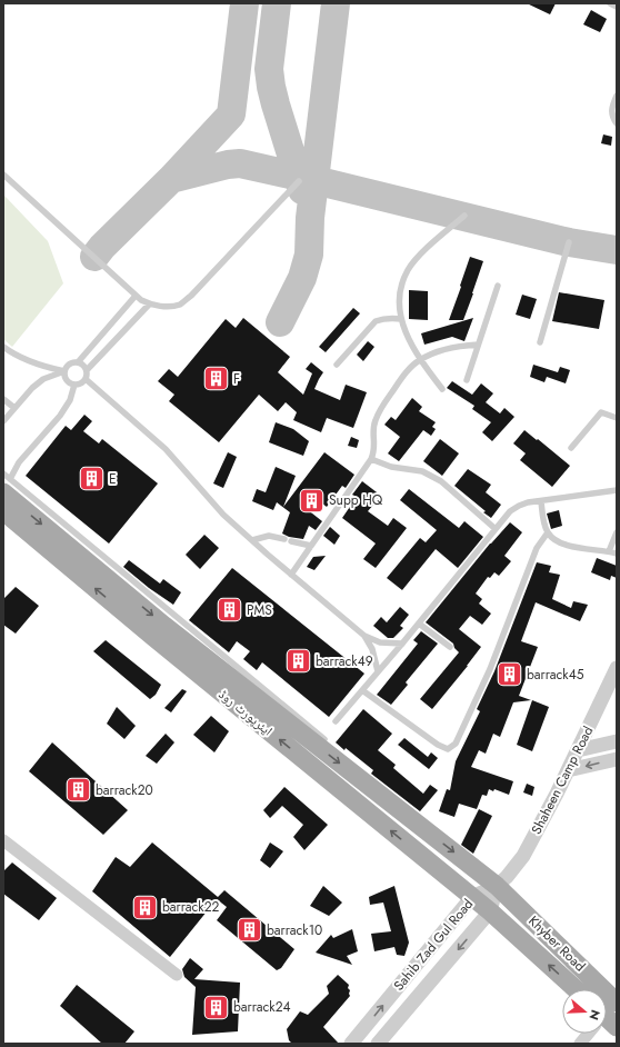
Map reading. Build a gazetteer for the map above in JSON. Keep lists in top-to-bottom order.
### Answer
{
  "streets": {
    "main road": ["ایئرپورٹ روڈ", "Khyber Road"],
    "street": ["Shaheen Camp Road", "Sahib Zad Gul Road"]
  },
  "crossings": [
    ["ایئرپورٹ روڈ", "Khyber Road"],
    ["ایئرپورٹ روڈ", "Sahib Zad Gul Road"],
    ["Shaheen Camp Road", "Khyber Road"],
    ["Shaheen Camp Road", "Sahib Zad Gul Road"],
    ["Khyber Road", "Sahib Zad Gul Road"]
  ],
  "one_way": ["ایئرپورٹ روڈ"],
  "places": {
    "building": [
      "F",
      "E",
      "Supp HQ",
      "PMS",
      "barrack49",
      "barrack45",
      "barrack20",
      "barrack22",
      "barrack10",
      "barrack24"
    ]
  },
  "north": "right"
}
